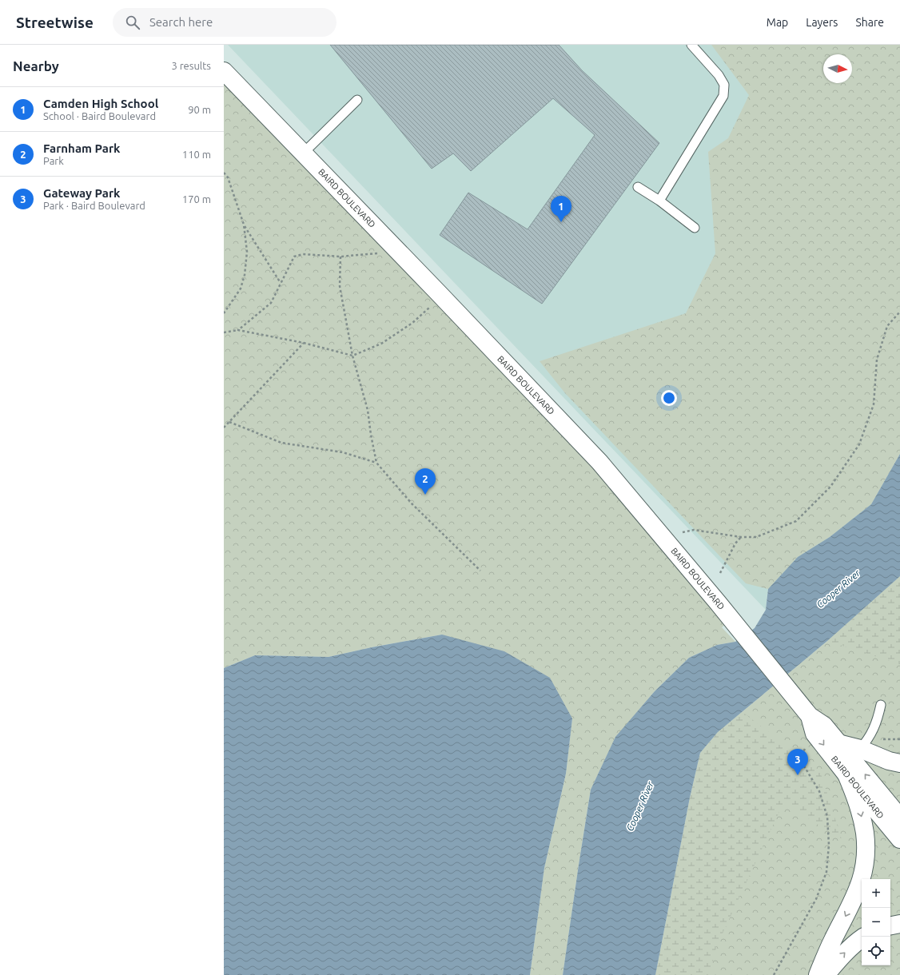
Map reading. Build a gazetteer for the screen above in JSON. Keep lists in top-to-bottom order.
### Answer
{
  "streets": {
    "main road": ["BAIRD BOULEVARD"]
  },
  "water": ["Cooper River"],
  "north": "right",
  "page": {
    "header": "Streetwise",
    "search": "Search here",
    "nav": ["Map", "Layers", "Share"],
    "heading": ["Nearby", "3 results"],
    "list": [
      {
        "mark": "1",
        "name": "Camden High School",
        "note": "School · Baird Boulevard",
        "value": "90 m"
      },
      {
        "mark": "2",
        "name": "Farnham Park",
        "note": "Park",
        "value": "110 m"
      },
      {
        "mark": "3",
        "name": "Gateway Park",
        "note": "Park · Baird Boulevard",
        "value": "170 m"
      }
    ],
    "pins": ["1", "2", "3"],
    "map_buttons": ["+", "−"]
  }
}
